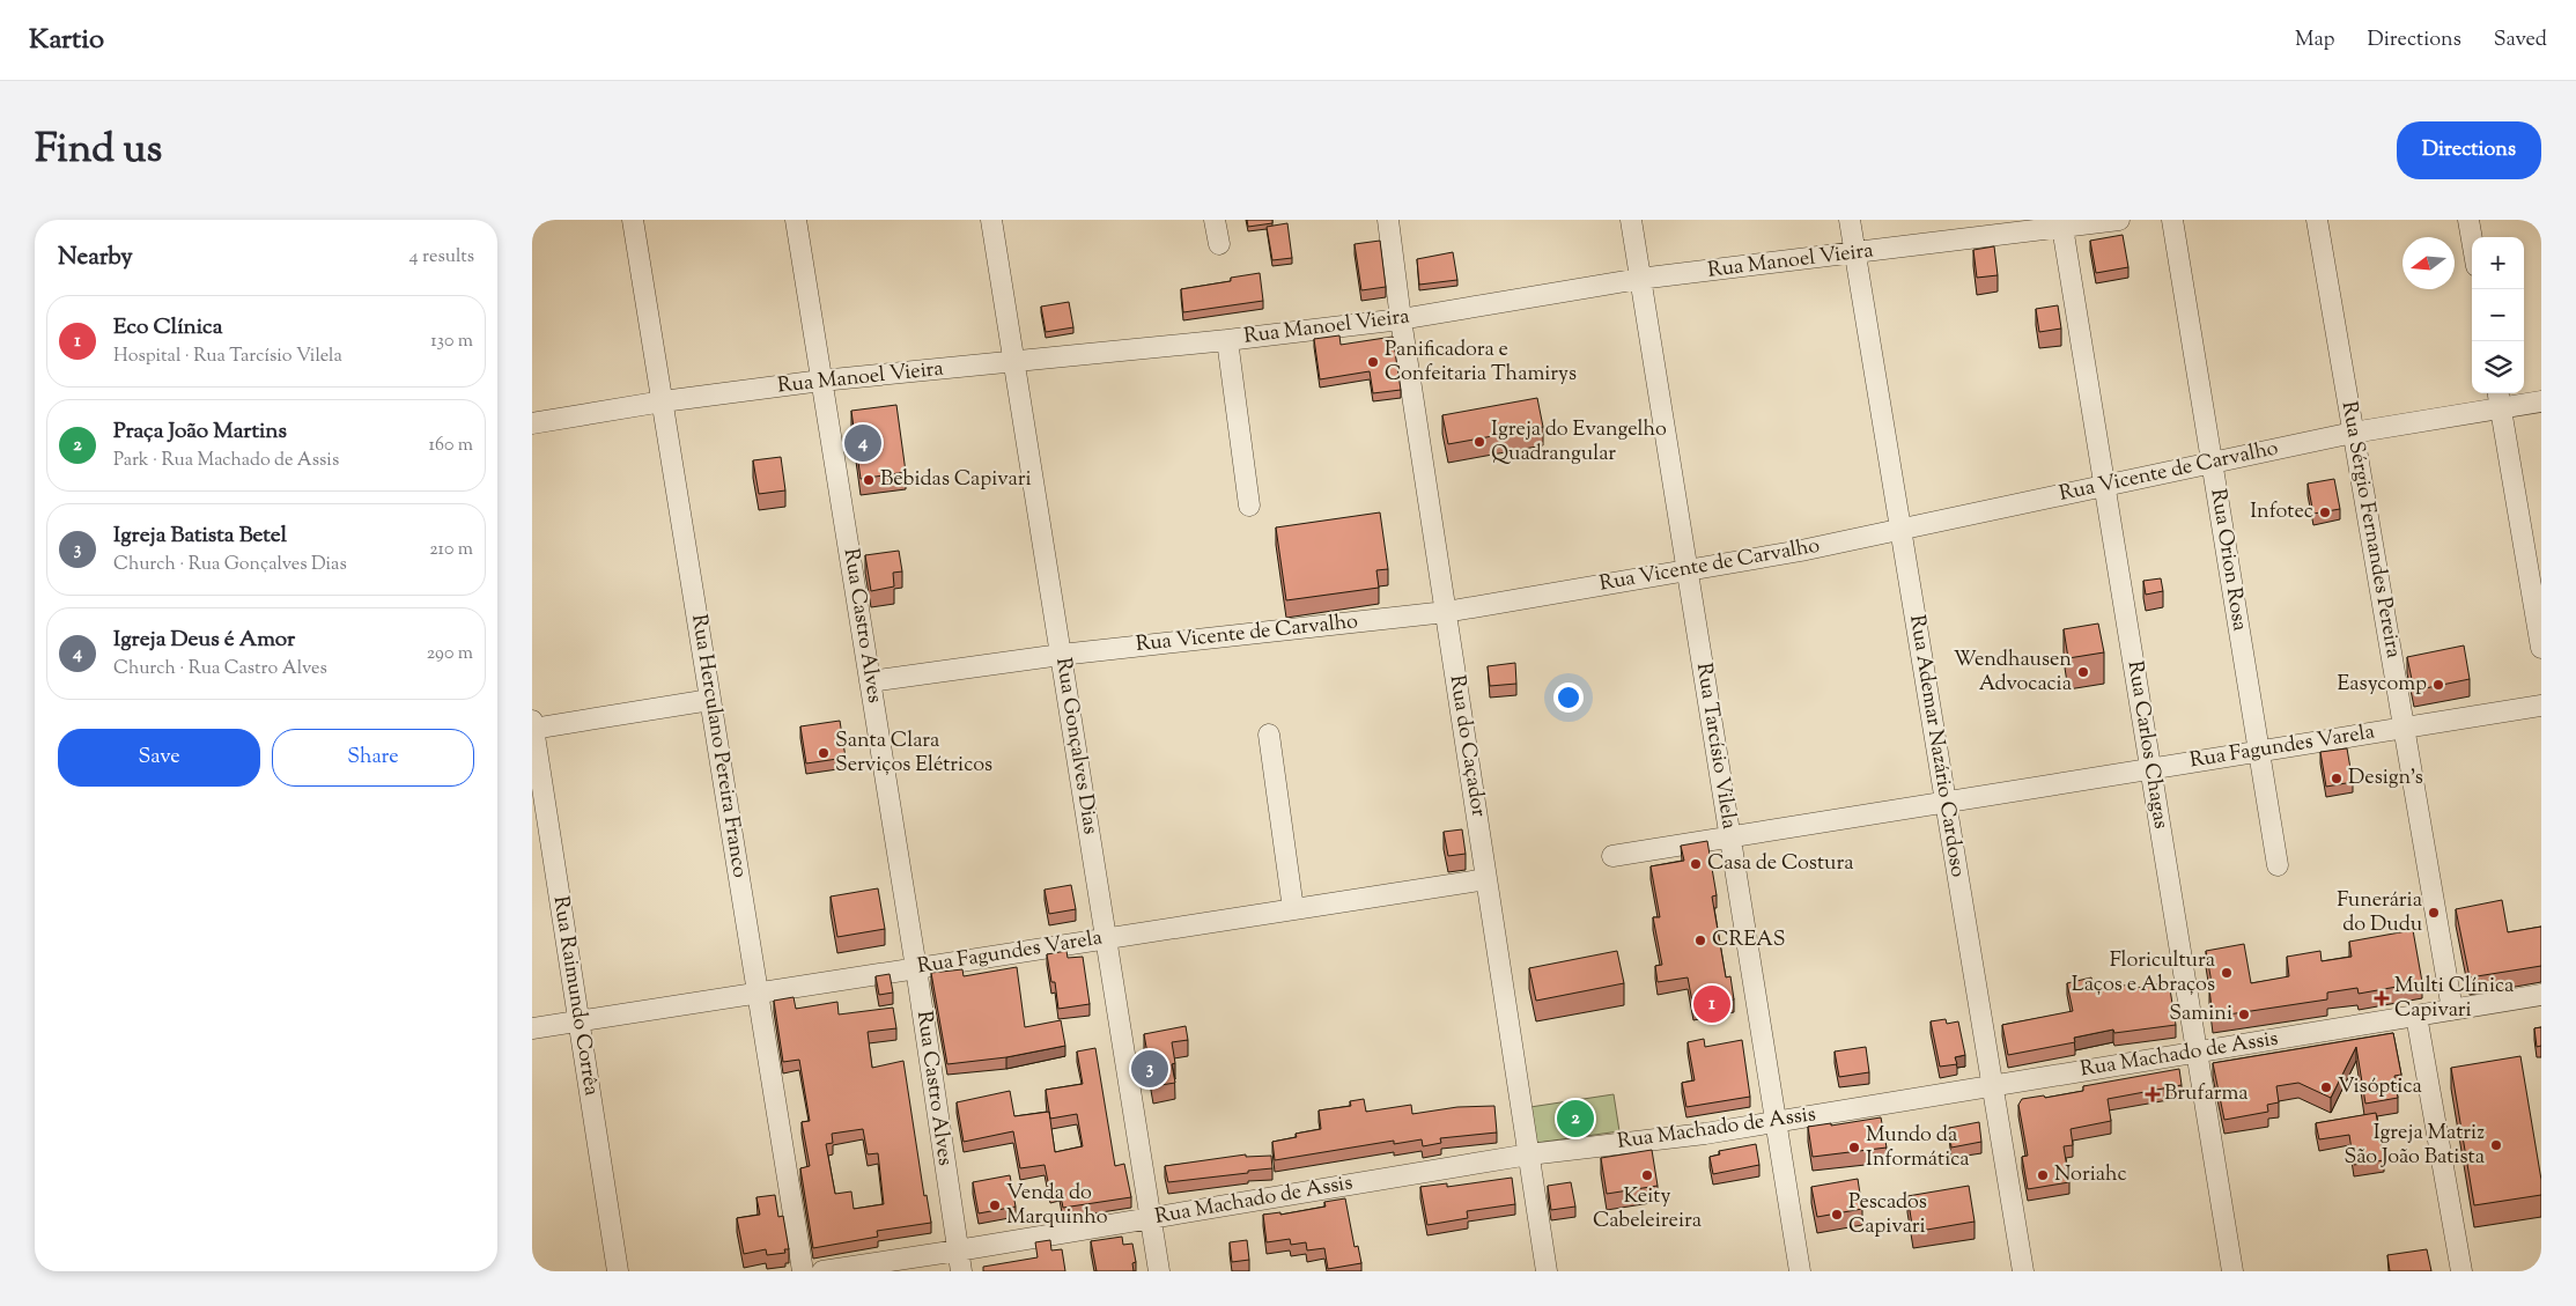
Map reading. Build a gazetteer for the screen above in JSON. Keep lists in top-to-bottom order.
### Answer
{
  "streets": {
    "street": [
      "Rua Manoel Vieira",
      "Rua Vicente de Carvalho",
      "Rua Sérgio Fernandes Pereira",
      "Rua Orion Rosa",
      "Rua Castro Alves",
      "Rua Carlos Chagas",
      "Rua Herculano Pereira Franco",
      "Rua Gonçalves Dias",
      "Rua do Caçador",
      "Rua Tarcísio Vilela",
      "Rua Ademar Nazário Cardoso",
      "Rua Fagundes Varela",
      "Rua Raimundo Corrêa",
      "Rua Machado de Assis"
    ]
  },
  "crossings": [
    ["Rua Manoel Vieira", "Rua Castro Alves"],
    ["Rua Manoel Vieira", "Rua Carlos Chagas"],
    ["Rua Manoel Vieira", "Rua Herculano Pereira Franco"],
    ["Rua Manoel Vieira", "Rua Gonçalves Dias"],
    ["Rua Manoel Vieira", "Rua do Caçador"],
    ["Rua Manoel Vieira", "Rua Tarcísio Vilela"],
    ["Rua Manoel Vieira", "Rua Ademar Nazário Cardoso"],
    ["Rua Vicente de Carvalho", "Rua Sérgio Fernandes Pereira"],
    ["Rua Vicente de Carvalho", "Rua Orion Rosa"],
    ["Rua Vicente de Carvalho", "Rua Castro Alves"],
    ["Rua Vicente de Carvalho", "Rua Carlos Chagas"],
    ["Rua Vicente de Carvalho", "Rua Gonçalves Dias"],
    ["Rua Vicente de Carvalho", "Rua do Caçador"],
    ["Rua Vicente de Carvalho", "Rua Tarcísio Vilela"],
    ["Rua Vicente de Carvalho", "Rua Ademar Nazário Cardoso"],
    ["Rua Sérgio Fernandes Pereira", "Rua Fagundes Varela"],
    ["Rua Sérgio Fernandes Pereira", "Rua Machado de Assis"],
    ["Rua Orion Rosa", "Rua Fagundes Varela"],
    ["Rua Castro Alves", "Rua Fagundes Varela"],
    ["Rua Castro Alves", "Rua Machado de Assis"],
    ["Rua Carlos Chagas", "Rua Fagundes Varela"],
    ["Rua Carlos Chagas", "Rua Machado de Assis"],
    ["Rua Herculano Pereira Franco", "Rua Fagundes Varela"],
    ["Rua Gonçalves Dias", "Rua Fagundes Varela"],
    ["Rua Gonçalves Dias", "Rua Machado de Assis"],
    ["Rua do Caçador", "Rua Fagundes Varela"],
    ["Rua do Caçador", "Rua Machado de Assis"],
    ["Rua Tarcísio Vilela", "Rua Fagundes Varela"],
    ["Rua Tarcísio Vilela", "Rua Machado de Assis"],
    ["Rua Ademar Nazário Cardoso", "Rua Fagundes Varela"],
    ["Rua Ademar Nazário Cardoso", "Rua Machado de Assis"],
    ["Rua Fagundes Varela", "Rua Raimundo Corrêa"]
  ],
  "places": {
    "other": [
      "Panificadora e Confeitaria Thamirys",
      "Igreja do Evangelho Quadrangular",
      "Bebidas Capivari",
      "Infotec",
      "Wendhausen Advocacia",
      "Easycomp",
      "Santa Clara Serviços Elétricos",
      "Design's",
      "Casa de Costura",
      "Funerária do Dudu",
      "CREAS",
      "Floricultura Laços e Abraços",
      "Samini",
      "Visóptica",
      "Igreja Matriz São João Batista",
      "Mundo da Informática",
      "Keity Cabeleireira",
      "Noriahc",
      "Venda do Marquinho",
      "Pescados Capivari"
    ],
    "health": ["Multi Clínica Capivari", "Brufarma"]
  },
  "north": "left",
  "page": {
    "header": "Kartio",
    "nav": ["Map", "Directions", "Saved"],
    "title": "Find us",
    "buttons": [
      "Directions",
      ["Save", "Share"]
    ],
    "heading": ["Nearby", "4 results"],
    "map_buttons": ["+", "−"],
    "list": [
      {
        "mark": "1",
        "name": "Eco Clínica",
        "note": "Hospital · Rua Tarcísio Vilela",
        "value": "130 m"
      },
      {
        "mark": "2",
        "name": "Praça João Martins",
        "note": "Park · Rua Machado de Assis",
        "value": "160 m"
      },
      {
        "mark": "3",
        "name": "Igreja Batista Betel",
        "note": "Church · Rua Gonçalves Dias",
        "value": "210 m"
      },
      {
        "mark": "4",
        "name": "Igreja Deus é Amor",
        "note": "Church · Rua Castro Alves",
        "value": "290 m"
      }
    ],
    "pins": [
      "4",
      "1",
      "3",
      "2"
    ]
  }
}
